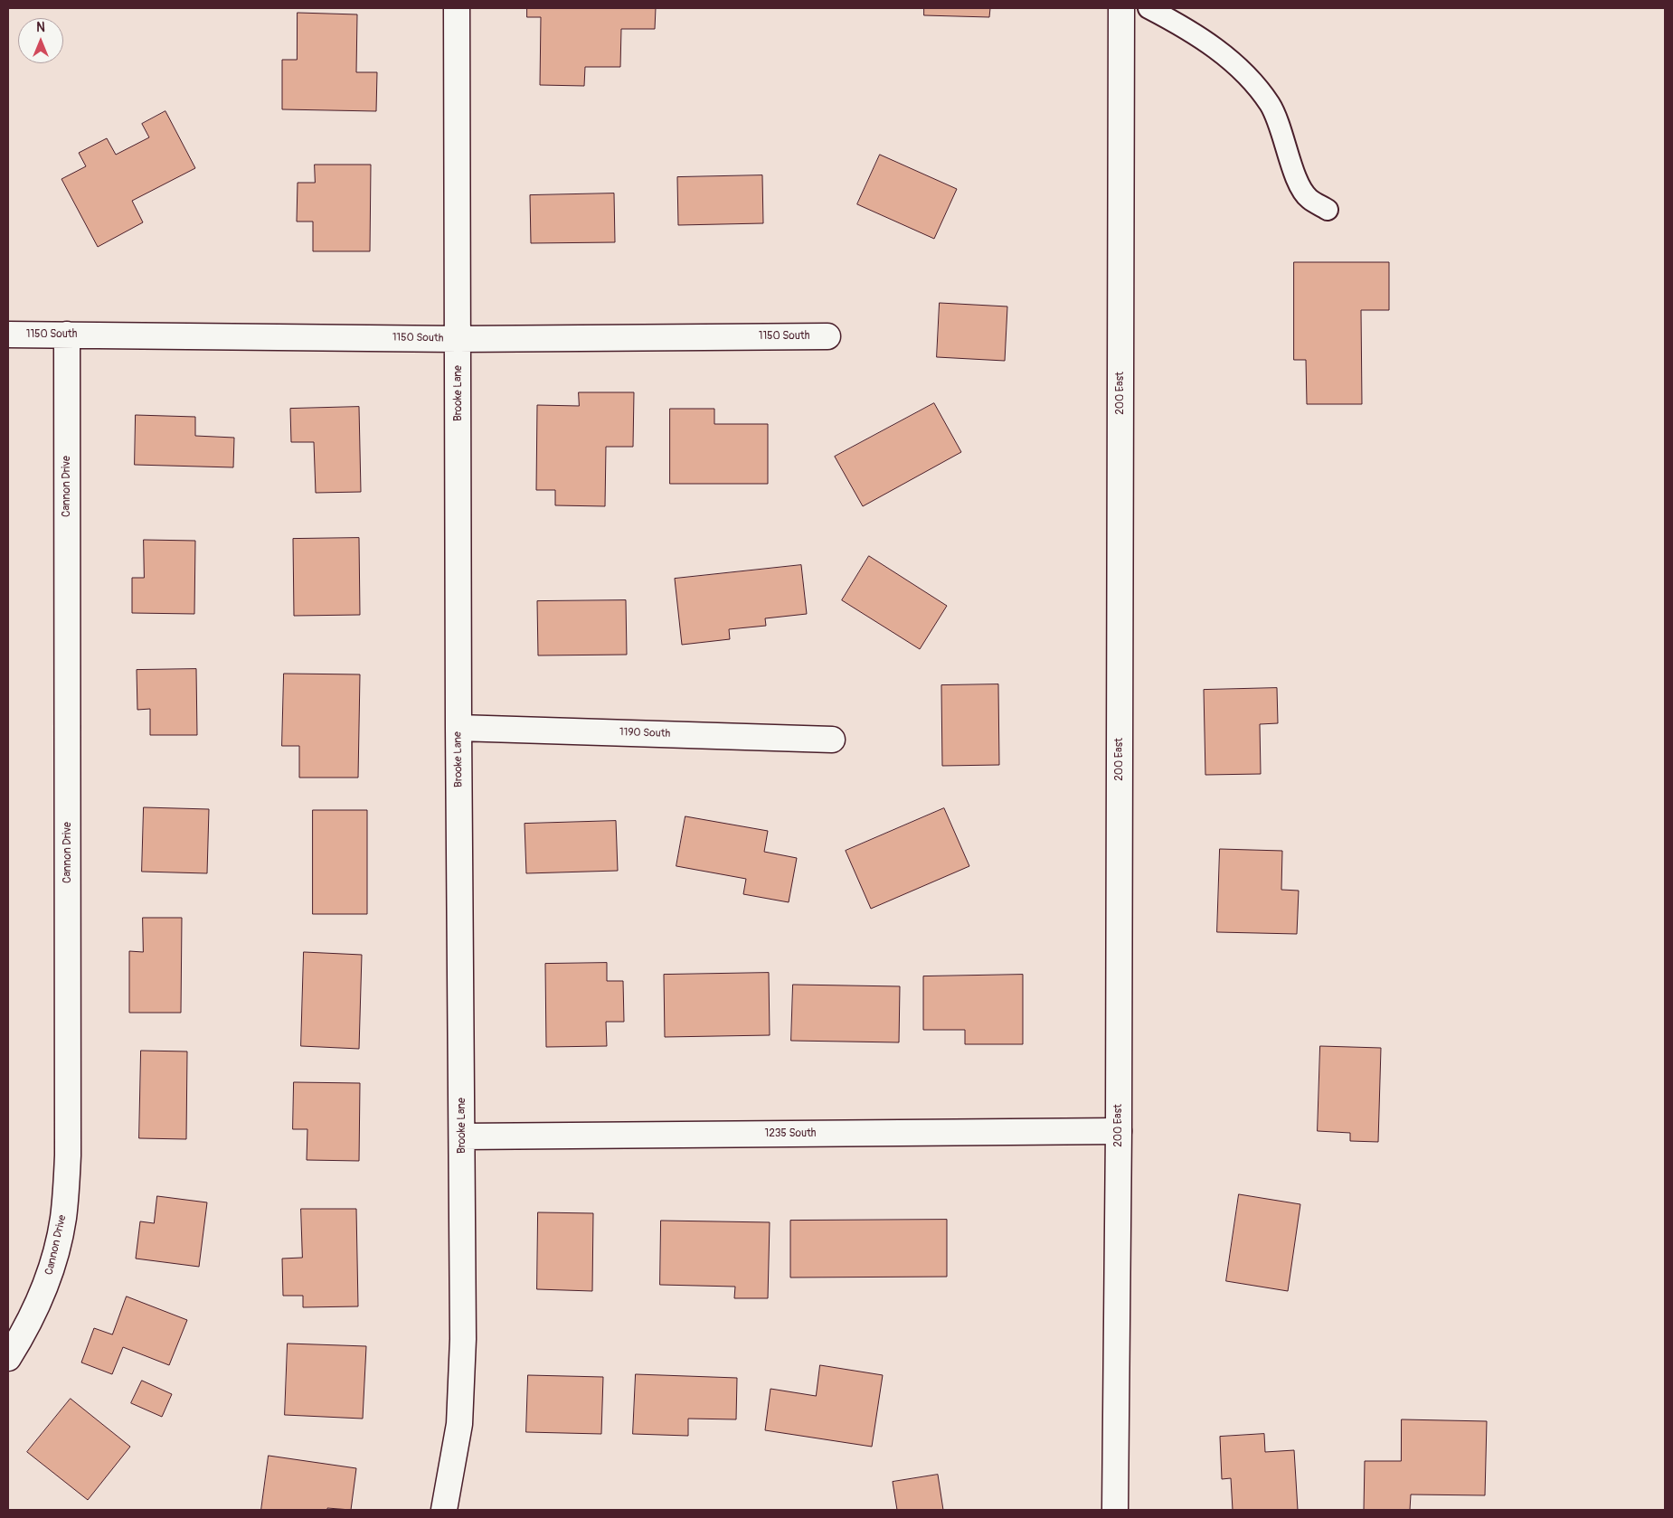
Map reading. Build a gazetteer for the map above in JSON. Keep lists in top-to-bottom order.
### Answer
{
  "streets": {
    "street": [
      "1150 South",
      "Brooke Lane",
      "200 East",
      "Cannon Drive",
      "1190 South",
      "1235 South"
    ]
  },
  "crossings": [
    ["1150 South", "Brooke Lane"],
    ["1150 South", "Cannon Drive"],
    ["Brooke Lane", "1190 South"],
    ["Brooke Lane", "1235 South"],
    ["200 East", "1235 South"]
  ],
  "north": "top"
}
